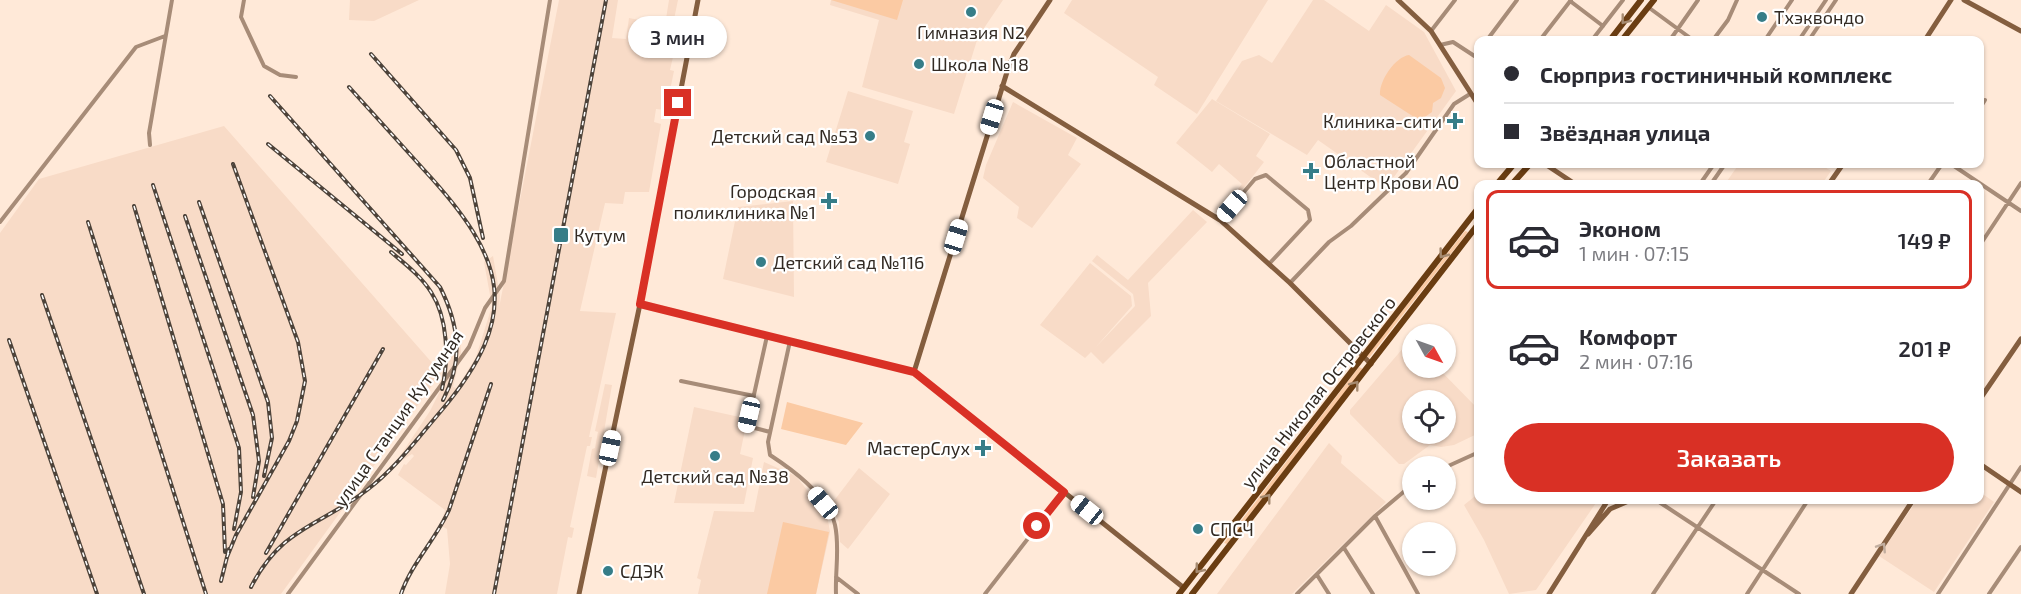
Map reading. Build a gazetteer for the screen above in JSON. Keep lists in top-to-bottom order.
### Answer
{
  "streets": {
    "main road": ["улица Николая Островского"],
    "street": ["улица Станция Кутумная"]
  },
  "places": {
    "other": [
      "Гимназия N2",
      "Тхэквондо",
      "Школа №18",
      "Детский сад №53",
      "Детский сад №116",
      "Детский сад №38",
      "СПСЧ",
      "СДЭК"
    ],
    "health": [
      "Клиника-сити",
      "Областной Центр Крови АО",
      "Городская поликлиника №1",
      "МастерСлух"
    ],
    "transit": ["Кутум"]
  },
  "north": "bottom right",
  "page": {
    "bubble": "3 мин",
    "banner": ["Сюрприз гостиничный комплекс", "Звёздная улица"],
    "list": [
      {
        "name": "Эконом",
        "note": "1 мин · 07:15",
        "value": "149 ₽"
      },
      {
        "name": "Комфорт",
        "note": "2 мин · 07:16",
        "value": "201 ₽"
      }
    ],
    "map_buttons": ["+", "−"],
    "buttons": "Заказать"
  }
}
